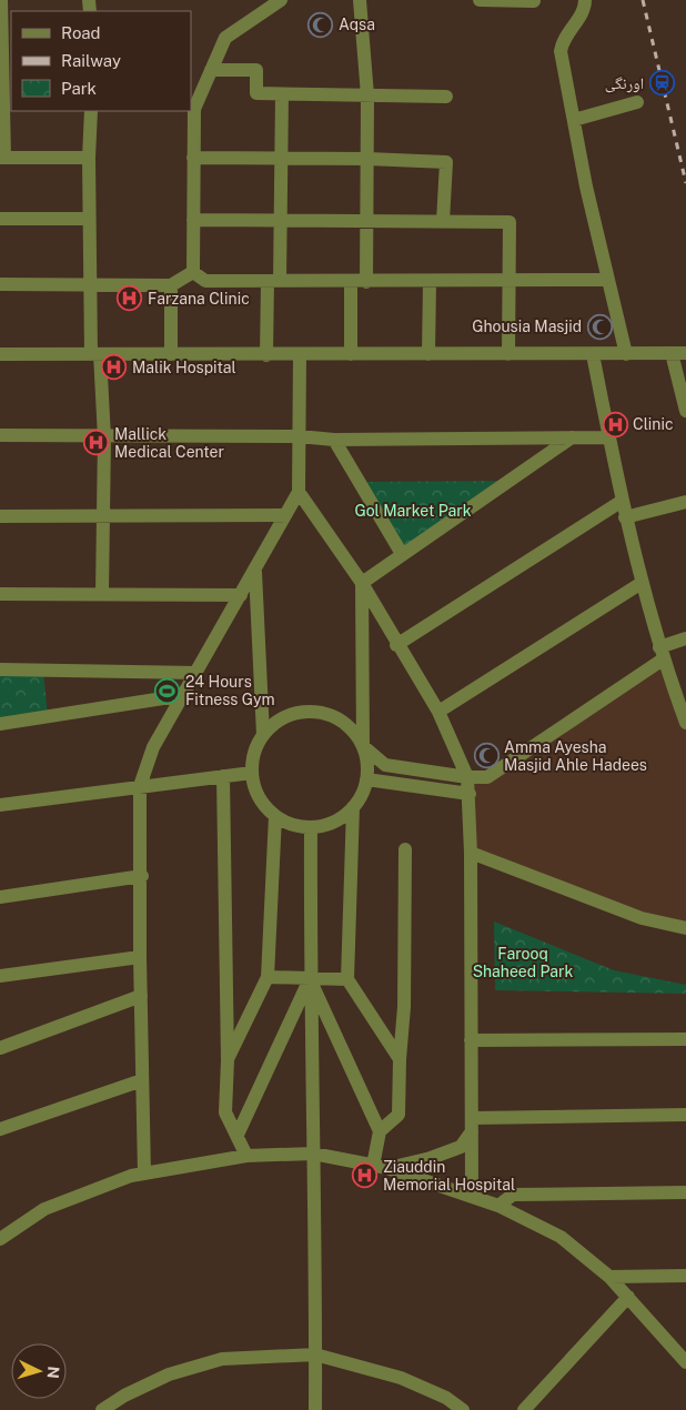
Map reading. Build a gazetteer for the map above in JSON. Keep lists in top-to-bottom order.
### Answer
{
  "parks": ["Gol Market Park", "Farooq Shaheed Park"],
  "places": {
    "mosque": ["Aqsa", "Ghousia Masjid", "Amma Ayesha Masjid Ahle Hadees"],
    "station": ["اورنگی"],
    "hospital": [
      "Farzana Clinic",
      "Malik Hospital",
      "Clinic",
      "Mallick Medical Center",
      "Ziauddin Memorial Hospital"
    ],
    "sports": ["24 Hours Fitness Gym"]
  },
  "legend": ["Road", "Railway", "Park"],
  "north": "right"
}
